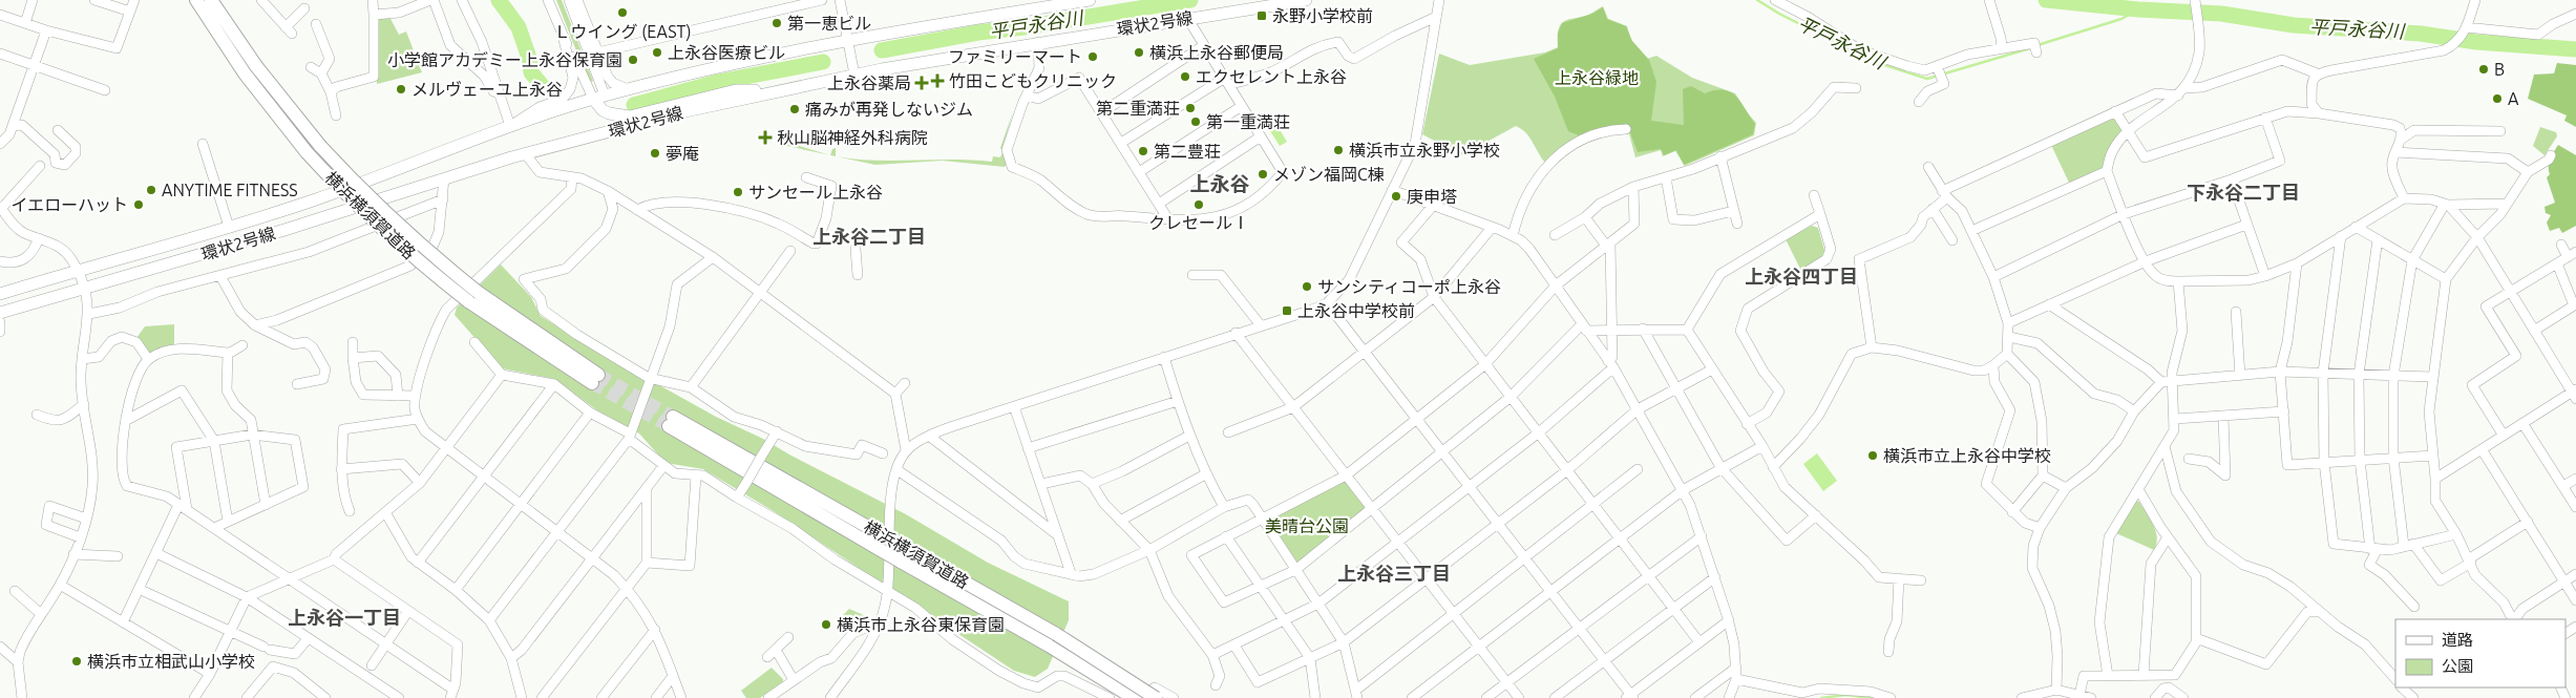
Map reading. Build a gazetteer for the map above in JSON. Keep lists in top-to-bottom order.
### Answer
{
  "streets": {
    "highway": ["横浜横須賀道路"],
    "main road": ["環状2号線"]
  },
  "districts": [
    "上永谷",
    "下永谷二丁目",
    "上永谷二丁目",
    "上永谷四丁目",
    "上永谷三丁目",
    "上永谷一丁目"
  ],
  "water": ["平戸永谷川"],
  "parks": ["上永谷緑地", "美晴台公園"],
  "places": {
    "other": [
      "Ｌウイング (EAST)",
      "第一恵ビル",
      "上永谷医療ビル",
      "横浜上永谷郵便局",
      "ファミリーマート",
      "小学館アカデミー上永谷保育園",
      "B",
      "エクセレント上永谷",
      "メルヴェーユ上永谷",
      "A",
      "第二重満荘",
      "痛みが再発しないジム",
      "第一重満荘",
      "横浜市立永野小学校",
      "第二豊荘",
      "夢庵",
      "メゾン福岡C棟",
      "ANYTIME FITNESS",
      "サンセール上永谷",
      "庚申塔",
      "イエローハット",
      "クレセールⅠ",
      "サンシティコーポ上永谷",
      "横浜市立上永谷中学校",
      "横浜市上永谷東保育園",
      "横浜市立相武山小学校"
    ],
    "transit": ["永野小学校前", "上永谷中学校前"],
    "health": ["竹田こどもクリニック", "上永谷薬局", "秋山脳神経外科病院"]
  },
  "legend": ["道路", "公園"]
}
